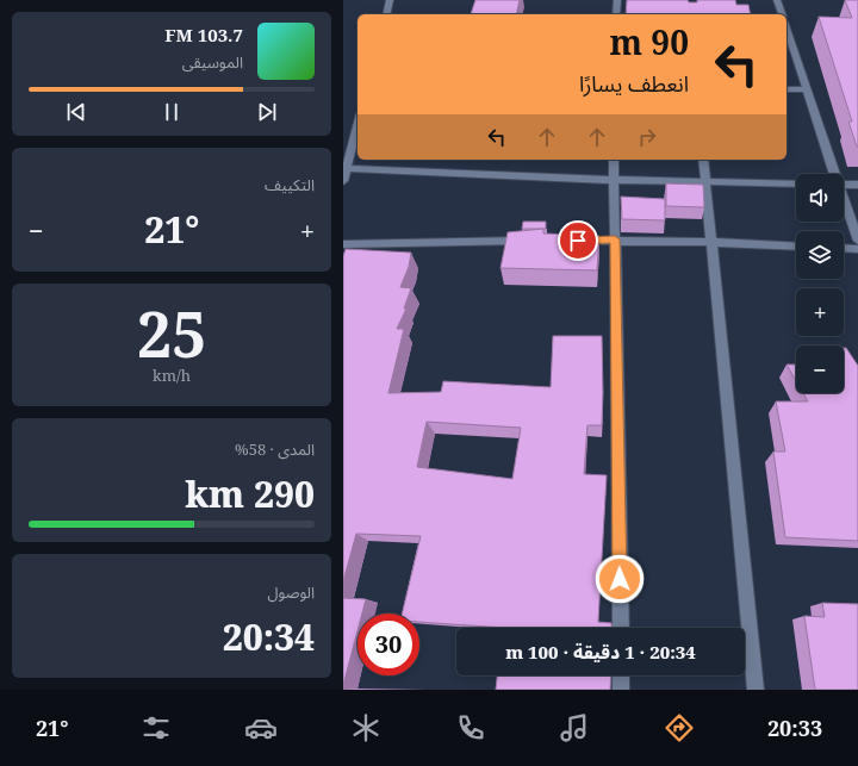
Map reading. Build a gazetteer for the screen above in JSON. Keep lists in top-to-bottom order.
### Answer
{
  "page": {
    "turn": ["90 m", "انعطف يسارًا"],
    "song": ["103.7 FM", "الموسيقى"],
    "tile": [
      "التكييف",
      ["25", "km/h"],
      ["المدى · 58%", "290 km"],
      ["الوصول", "20:34"]
    ],
    "map_buttons": ["+", "−"],
    "heat": ["−", "21°", "+"],
    "limit": "30",
    "trip": "20:34 · 1 دقيقة · 100 m",
    "tabs": ["20:33", "21°"]
  }
}
